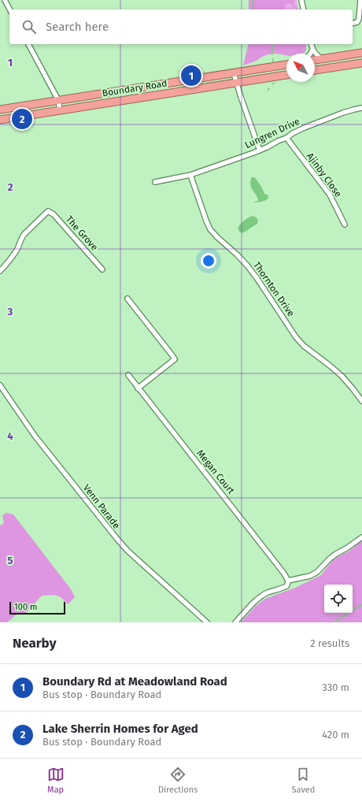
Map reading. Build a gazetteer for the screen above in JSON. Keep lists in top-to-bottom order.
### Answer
{
  "streets": {
    "highway": ["Boundary Road"],
    "street": [
      "Lungren Drive",
      "Ajinby Close",
      "The Grove",
      "Thornton Drive",
      "Megan Court",
      "Venn Parade"
    ]
  },
  "crossings": [
    ["Lungren Drive", "Ajinby Close"],
    ["Lungren Drive", "Thornton Drive"]
  ],
  "scale_bar": "100 m",
  "north": "top left",
  "page": {
    "search": "Search here",
    "pins": ["1", "2"],
    "scale": "100 m",
    "heading": ["Nearby", "2 results"],
    "list": [
      {
        "mark": "1",
        "name": "Boundary Rd at Meadowland Road",
        "note": "Bus stop · Boundary Road",
        "value": "330 m"
      },
      {
        "mark": "2",
        "name": "Lake Sherrin Homes for Aged",
        "note": "Bus stop · Boundary Road",
        "value": "420 m"
      }
    ],
    "nav": ["Map", "Directions", "Saved"]
  },
  "grid": {
    "rows": [
      "1",
      "2",
      "3",
      "4",
      "5"
    ]
  }
}
